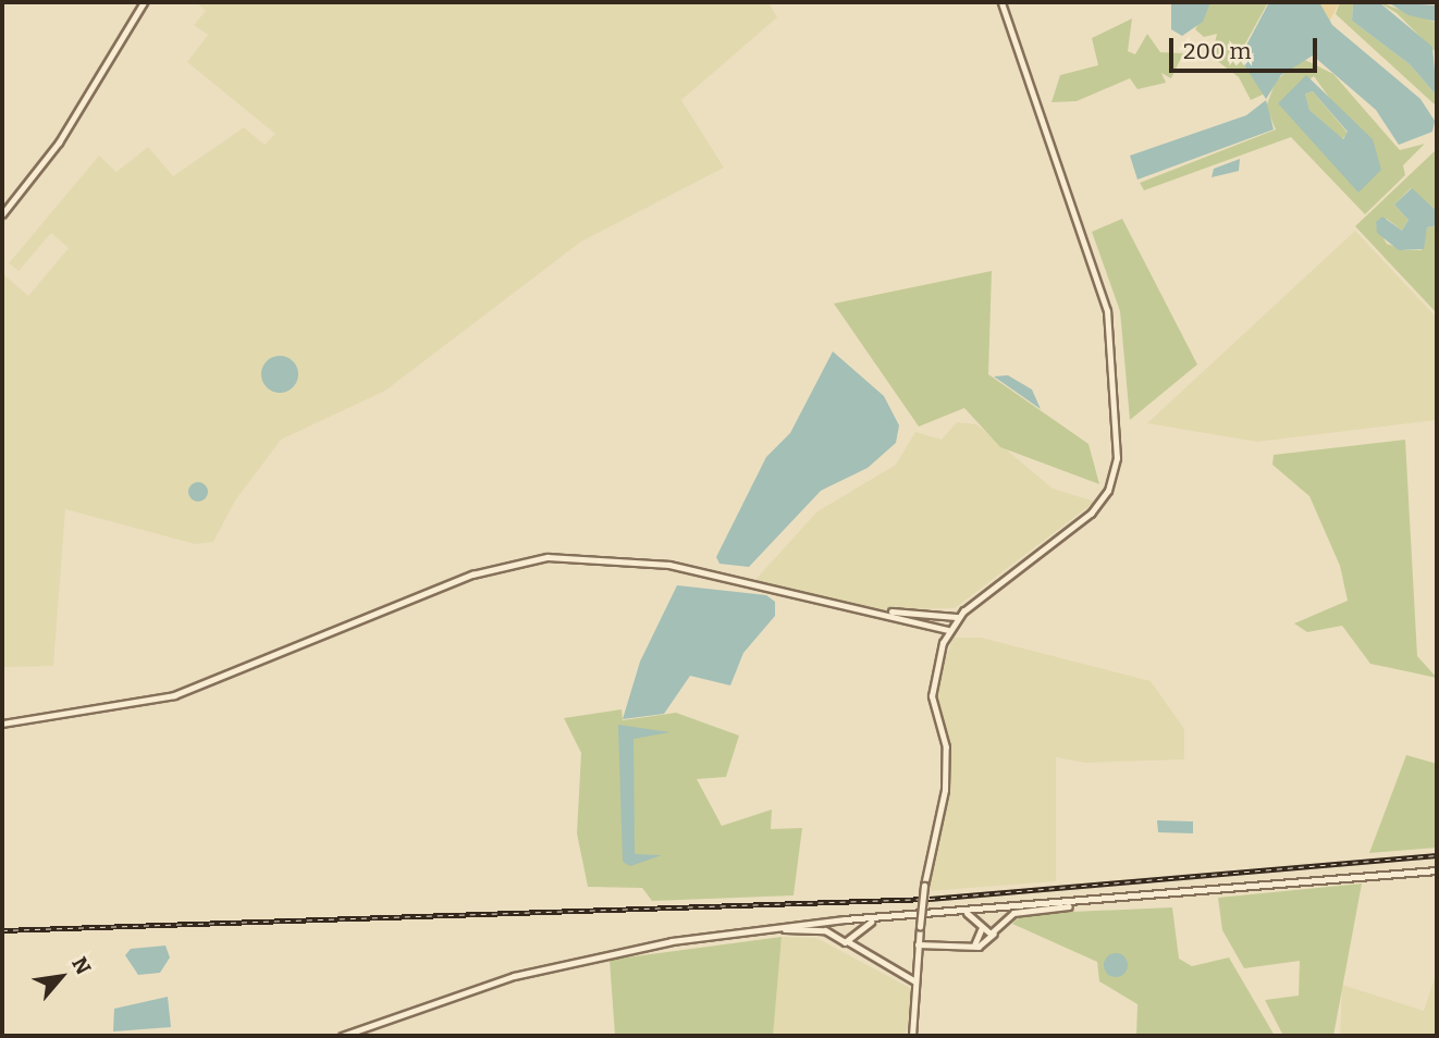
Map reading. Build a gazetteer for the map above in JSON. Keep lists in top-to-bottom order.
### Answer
{
  "scale_bar": "200 m",
  "north": "top right"
}
